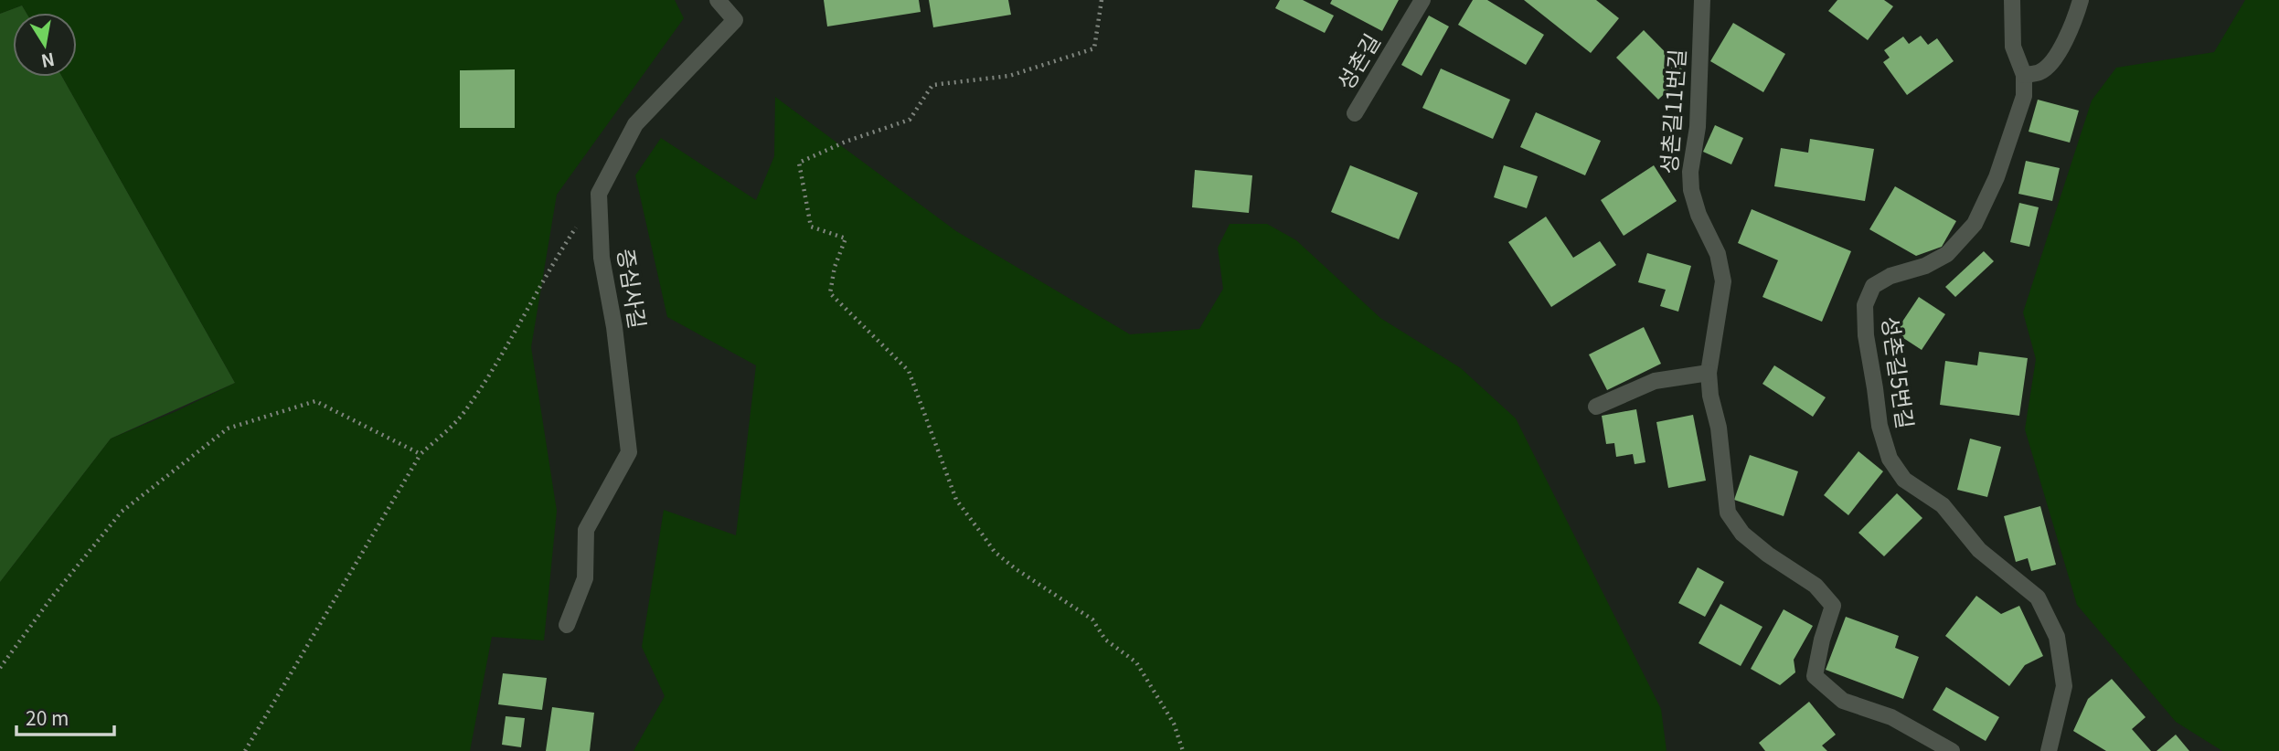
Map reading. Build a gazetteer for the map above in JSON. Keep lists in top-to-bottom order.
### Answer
{
  "streets": {
    "lane": [
      "성촌길",
      "성촌길11번길",
      "증심사길",
      "성촌길5번길"
    ]
  },
  "scale_bar": "20 m",
  "north": "bottom"
}
